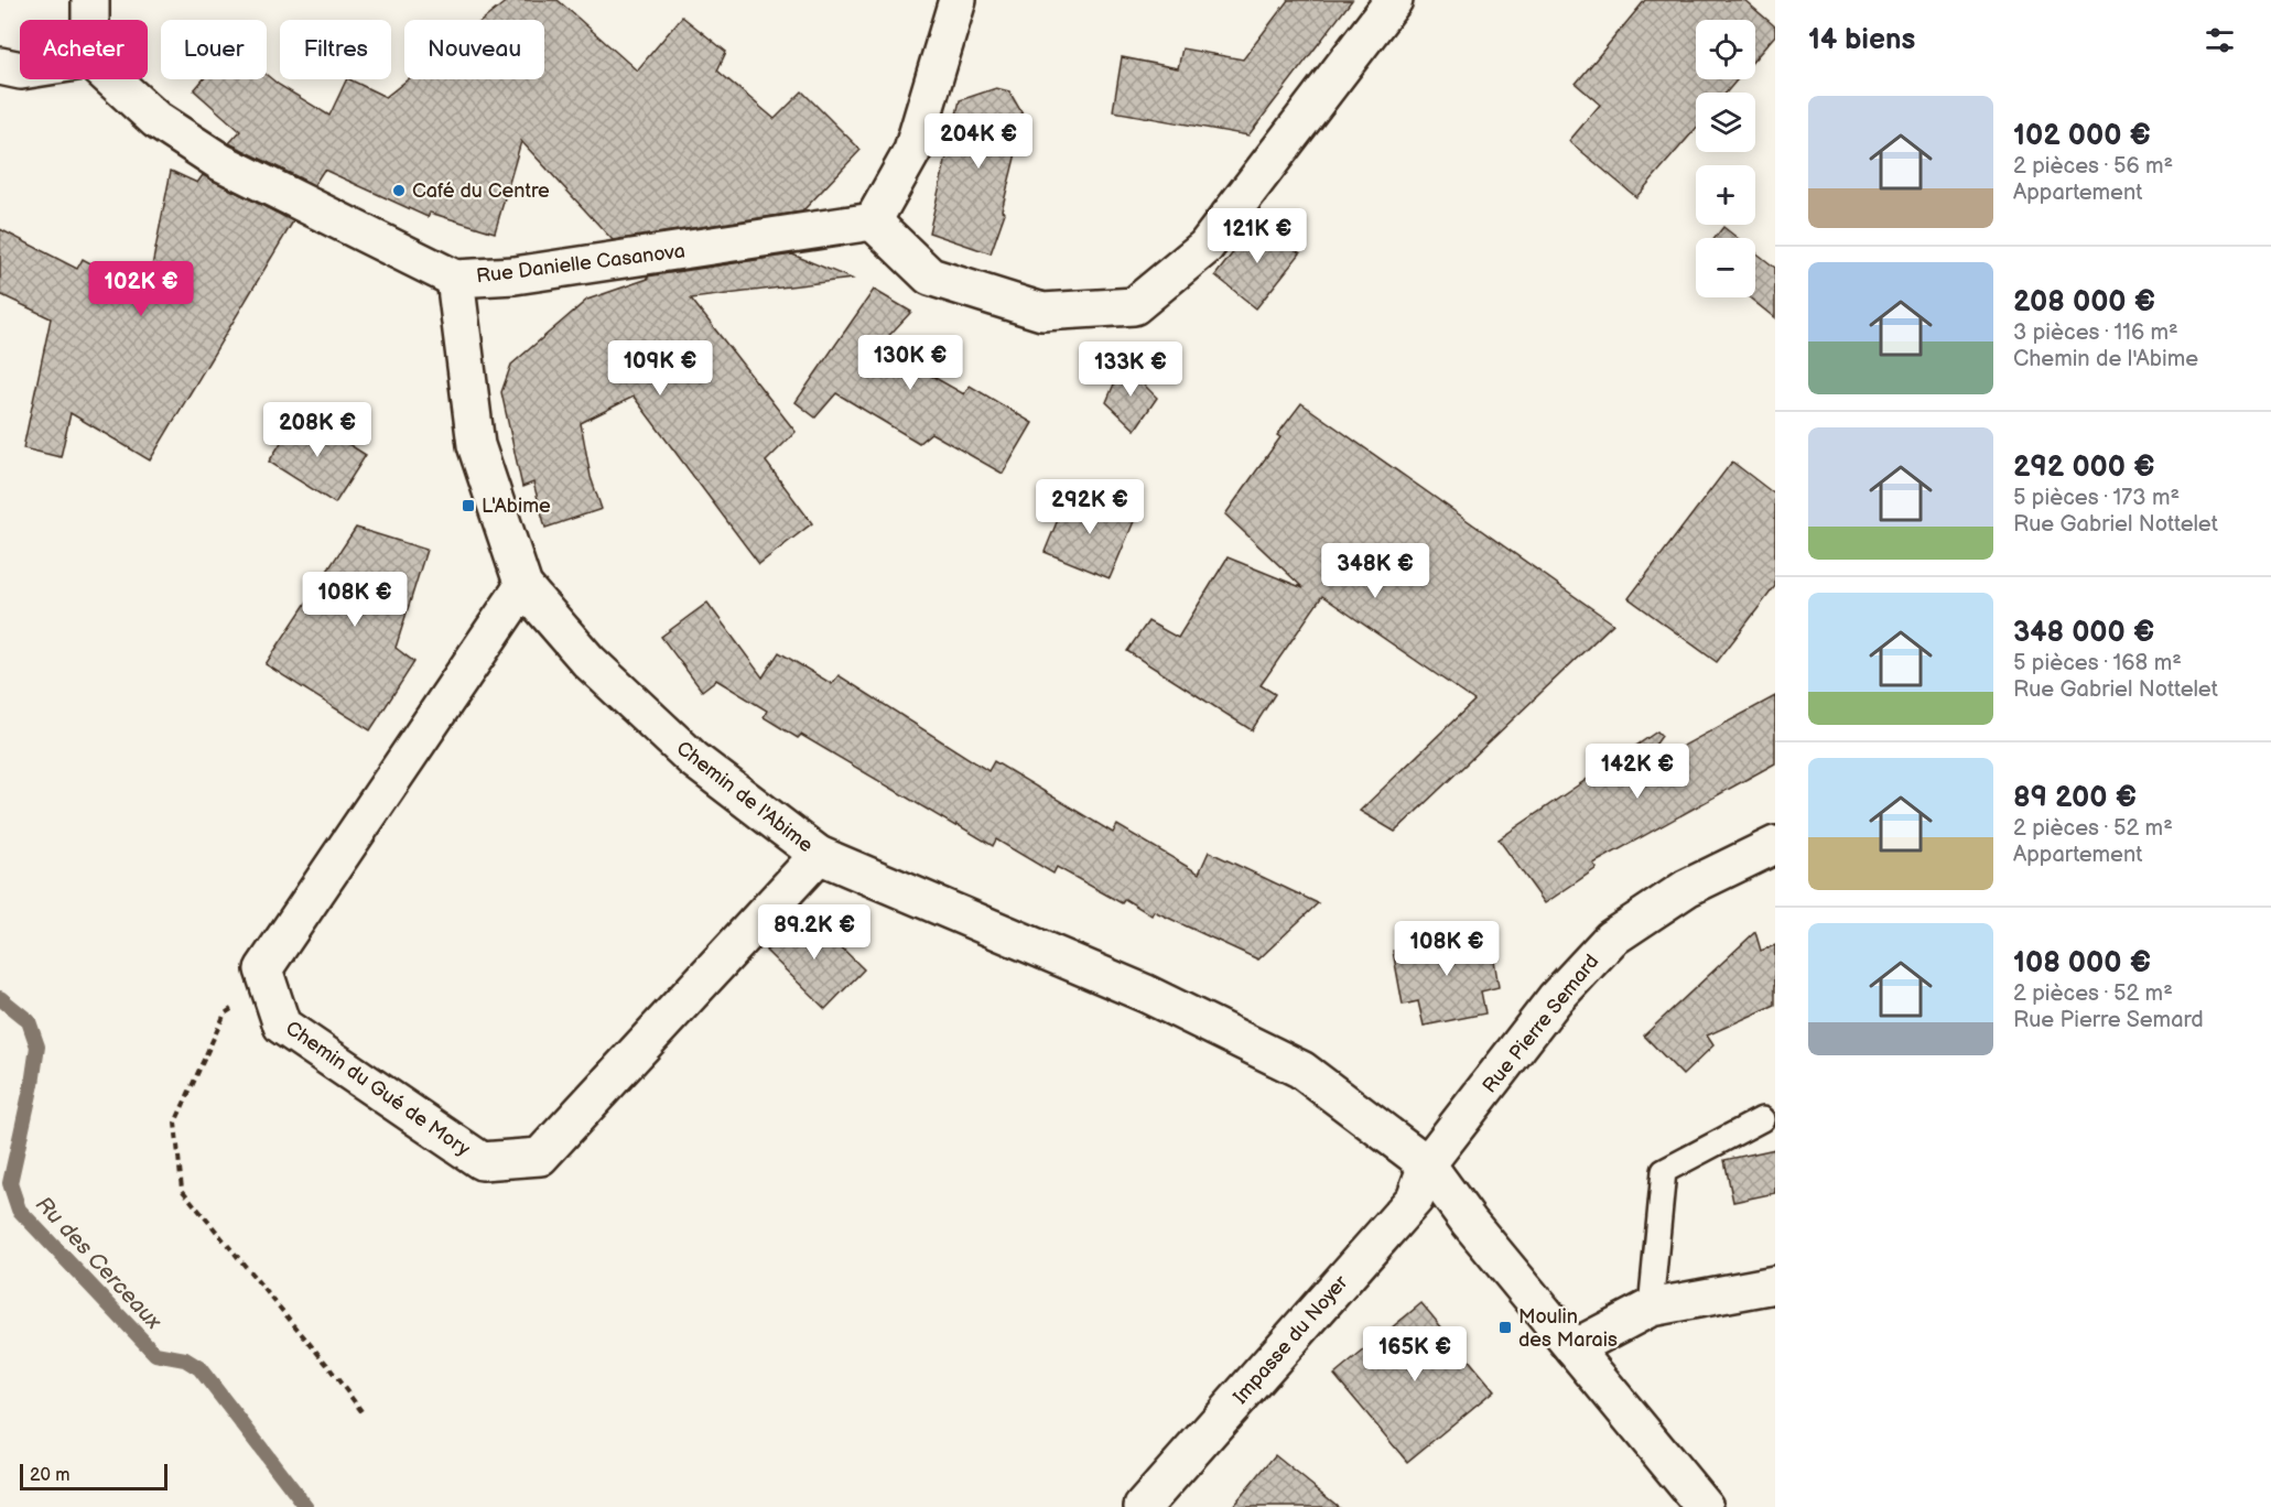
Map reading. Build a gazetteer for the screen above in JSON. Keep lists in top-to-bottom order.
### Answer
{
  "streets": {
    "street": [
      "Rue Danielle Casanova",
      "Chemin de l'Abime",
      "Rue Pierre Semard",
      "Chemin du Gué de Mory",
      "Impasse du Noyer"
    ]
  },
  "crossings": [
    ["Rue Danielle Casanova", "Chemin de l'Abime"],
    ["Chemin de l'Abime", "Rue Pierre Semard"],
    ["Chemin de l'Abime", "Chemin du Gué de Mory"],
    ["Chemin de l'Abime", "Impasse du Noyer"],
    ["Rue Pierre Semard", "Impasse du Noyer"]
  ],
  "water": ["Ru des Cerceaux"],
  "places": {
    "other": ["Café du Centre"],
    "transit": ["L'Abime", "Moulin des Marais"]
  },
  "scale_bar": "20 m",
  "page": {
    "heading": "14 biens",
    "map_buttons": ["+", "−"],
    "chip": [
      "Acheter",
      "Louer",
      "Filtres",
      "Nouveau"
    ],
    "list": [
      {
        "name": "102 000 €",
        "note": "2 pièces · 56 m² · Appartement"
      },
      {
        "name": "208 000 €",
        "note": "3 pièces · 116 m² · Chemin de l'Abime"
      },
      {
        "name": "292 000 €",
        "note": "5 pièces · 173 m² · Rue Gabriel Nottelet"
      },
      {
        "name": "348 000 €",
        "note": "5 pièces · 168 m² · Rue Gabriel Nottelet"
      },
      {
        "name": "89 200 €",
        "note": "2 pièces · 52 m² · Appartement"
      },
      {
        "name": "108 000 €",
        "note": "2 pièces · 52 m² · Rue Pierre Semard"
      }
    ],
    "price": [
      "204K €",
      "121K €",
      "102K €",
      "130K €",
      "109K €",
      "133K €",
      "208K €",
      "292K €",
      "348K €",
      "108K €",
      "142K €",
      "89.2K €",
      "108K €",
      "165K €"
    ],
    "scale": "20 m"
  }
}
